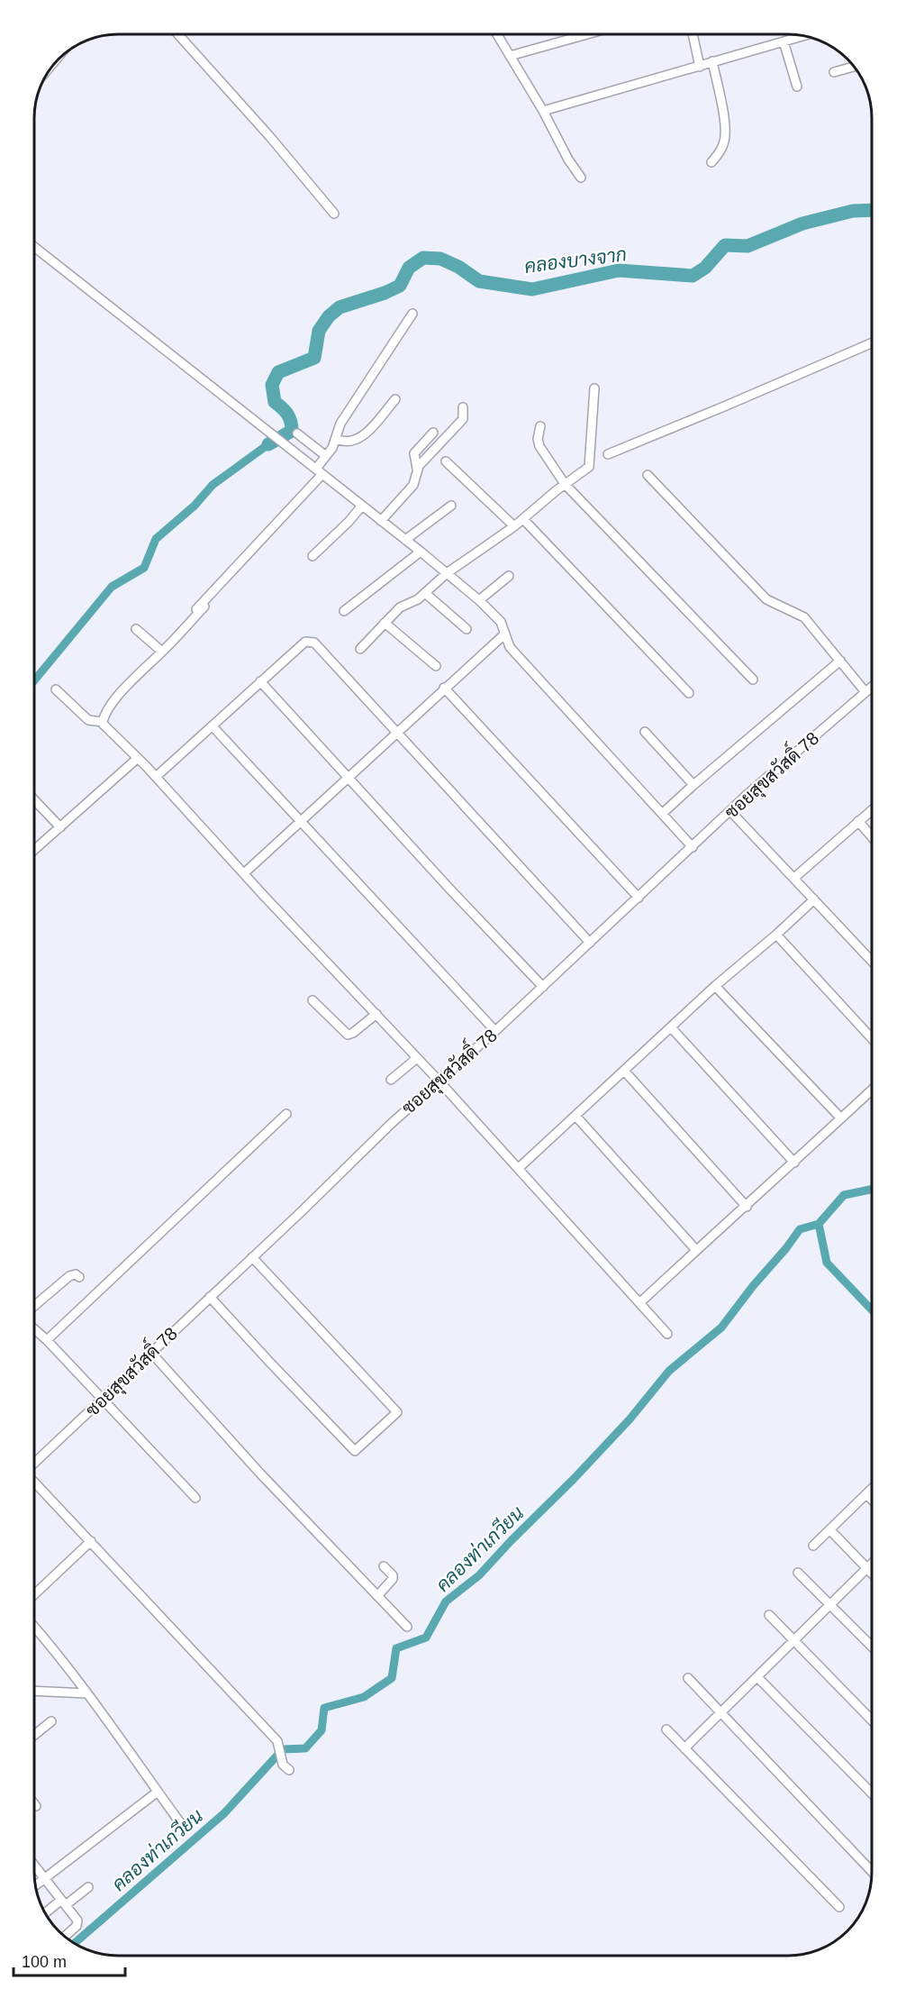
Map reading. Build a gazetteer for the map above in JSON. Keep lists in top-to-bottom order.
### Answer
{
  "streets": {
    "street": ["ซอยสุขสวัสดิ์ 78"]
  },
  "water": ["คลองบางจาก", "คลองท่าเกวียน"],
  "scale_bar": "100 m"
}
